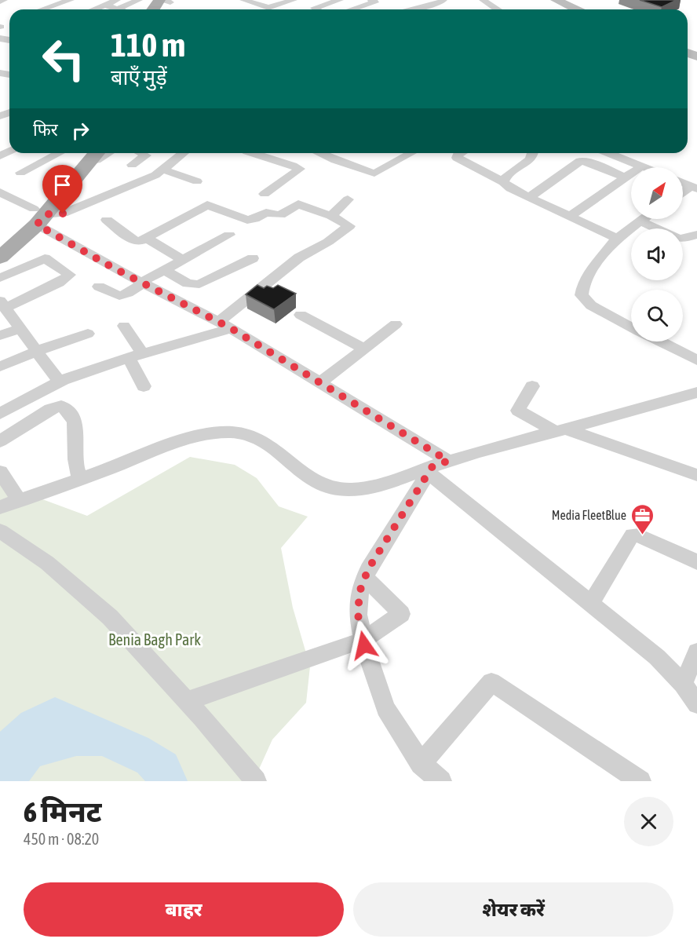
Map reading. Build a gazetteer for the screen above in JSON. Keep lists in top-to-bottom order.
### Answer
{
  "parks": ["Benia Bagh Park"],
  "places": {
    "office": ["Media FleetBlue"]
  },
  "north": "top right",
  "page": {
    "turn": ["110 m", "बाएँ मुड़ें"],
    "then": "फिर",
    "heading": ["6 मिनट", "450 m · 08:20"],
    "buttons": ["बाहर", "शेयर करें"]
  }
}
